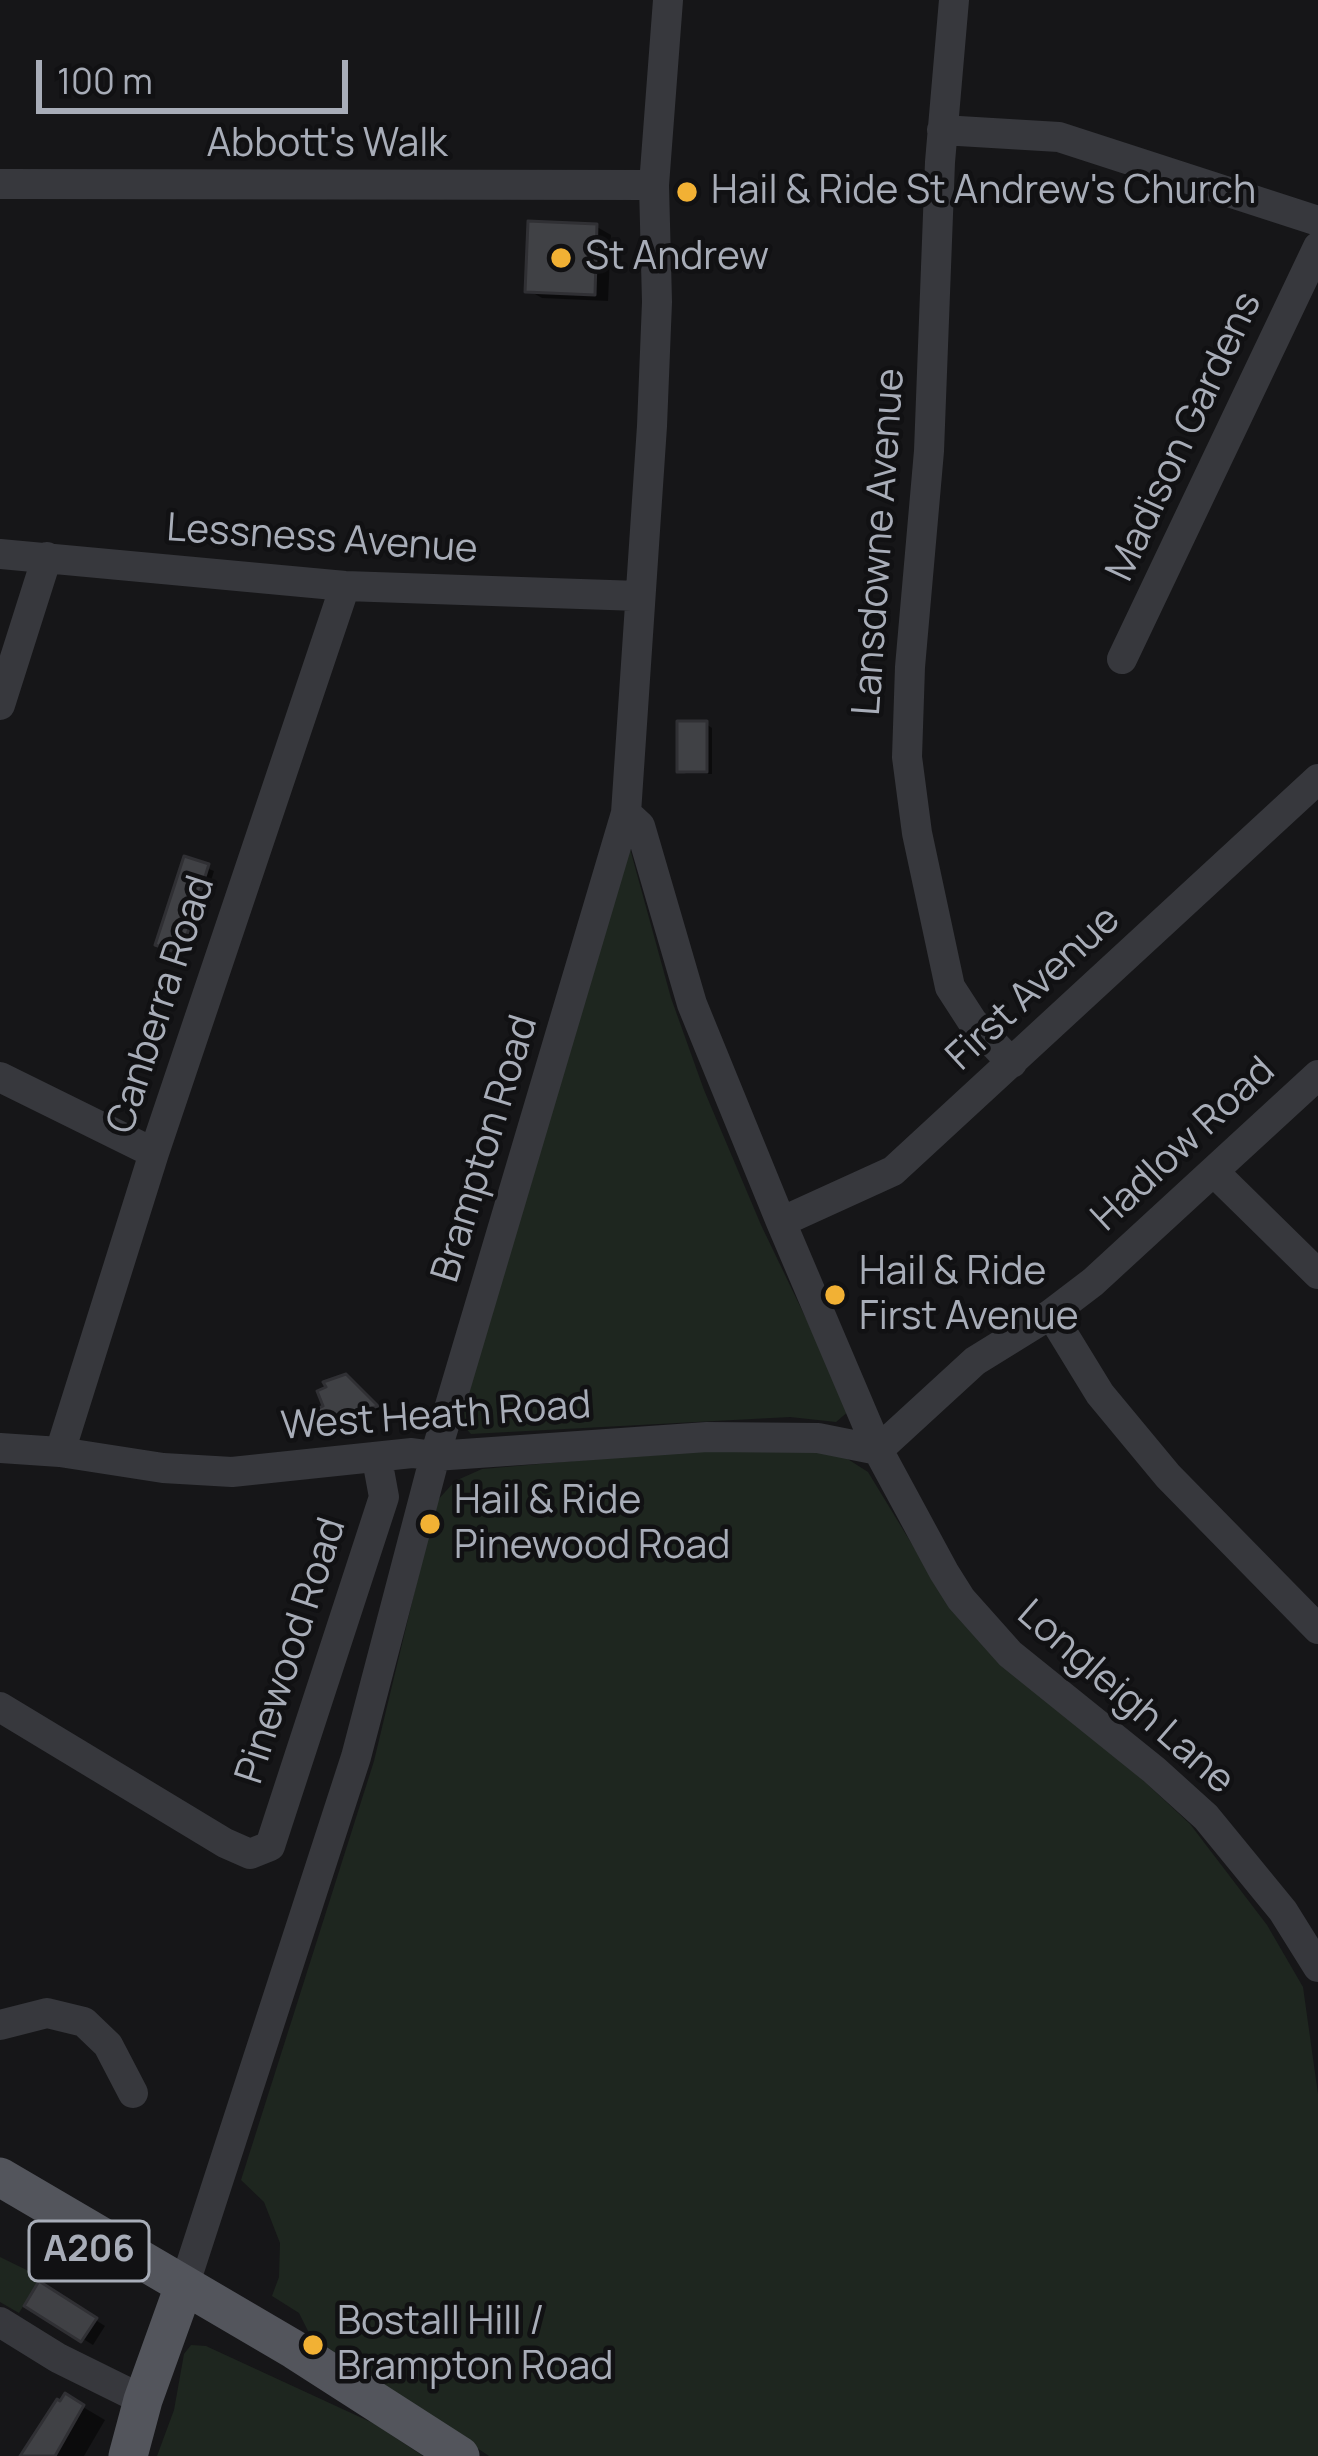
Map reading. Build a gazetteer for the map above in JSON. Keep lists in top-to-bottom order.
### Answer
{
  "streets": {
    "main road": ["A206"],
    "street": [
      "Abbott's Walk",
      "Madison Gardens",
      "Lessness Avenue",
      "Lansdowne Avenue",
      "First Avenue",
      "Canberra Road",
      "Hadlow Road",
      "Brampton Road",
      "West Heath Road",
      "Pinewood Road",
      "Longleigh Lane"
    ]
  },
  "crossings": [
    ["Abbott's Walk", "Brampton Road"],
    ["Lessness Avenue", "Canberra Road"],
    ["Lessness Avenue", "Brampton Road"],
    ["Lansdowne Avenue", "First Avenue"],
    ["First Avenue", "Longleigh Lane"],
    ["Canberra Road", "West Heath Road"],
    ["Hadlow Road", "West Heath Road"],
    ["Hadlow Road", "Longleigh Lane"],
    ["Brampton Road", "West Heath Road"],
    ["Brampton Road", "Longleigh Lane"],
    ["Brampton Road", "A206"],
    ["West Heath Road", "Pinewood Road"],
    ["West Heath Road", "Longleigh Lane"]
  ],
  "places": [
    "Hail & Ride St Andrew's Church",
    "St Andrew",
    "Hail & Ride First Avenue",
    "Hail & Ride Pinewood Road",
    "Bostall Hill / Brampton Road"
  ],
  "scale_bar": "100 m"
}
